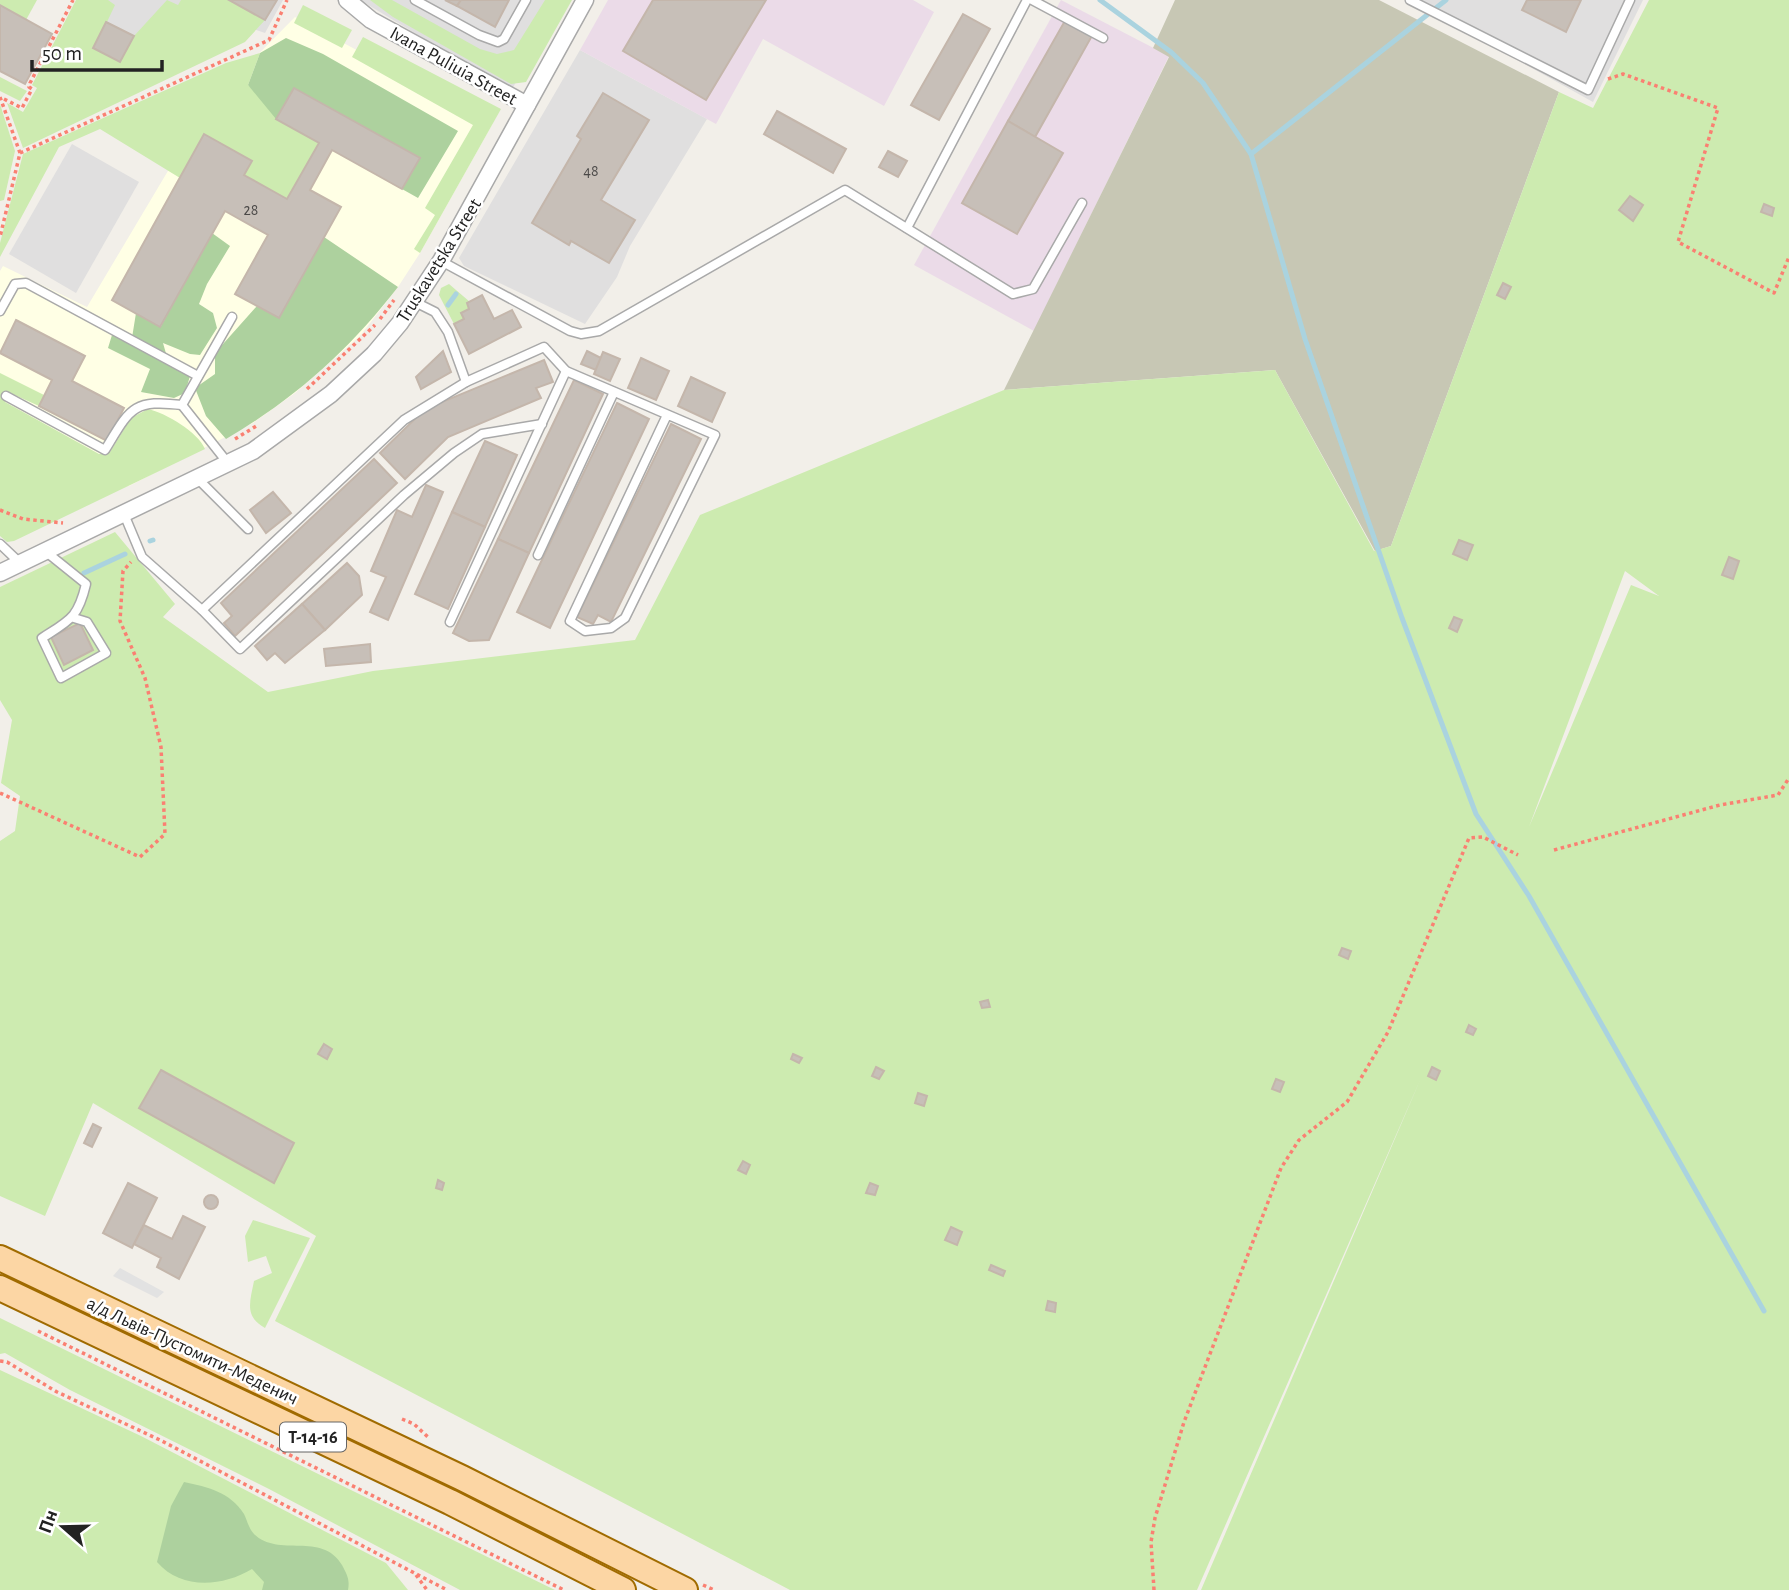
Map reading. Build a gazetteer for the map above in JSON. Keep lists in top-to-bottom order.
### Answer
{
  "streets": {
    "main road": ["а/д Львів-Пустомити-Меденич", "Т-14-16"],
    "street": ["Ivana Puliuia Street", "Truskavetska Street"]
  },
  "crossings": [
    ["Ivana Puliuia Street", "Truskavetska Street"]
  ],
  "house_numbers": ["48", "28"],
  "scale_bar": "50 m",
  "north": "left"
}
